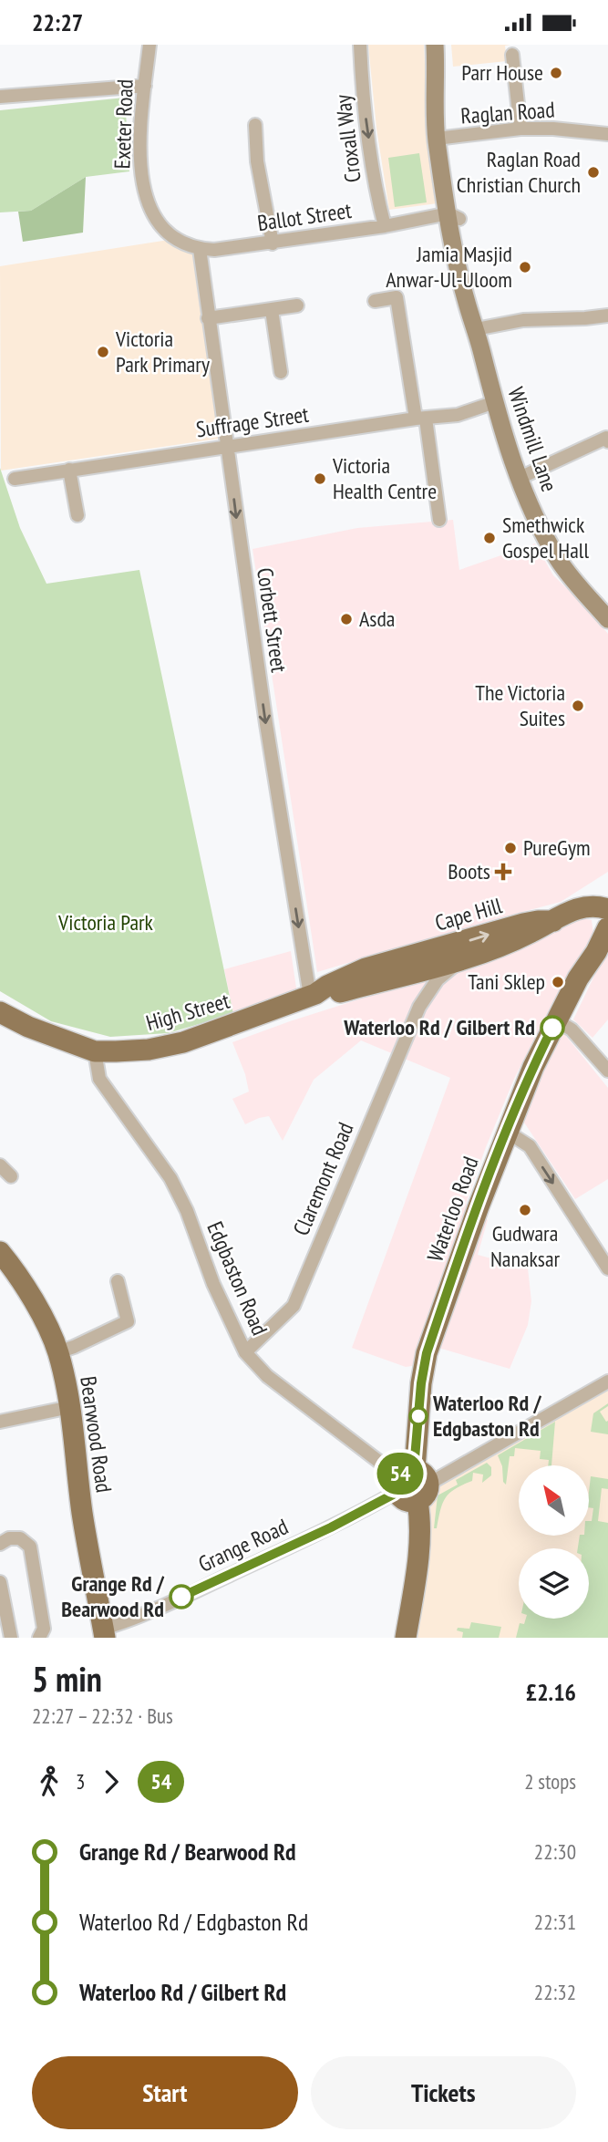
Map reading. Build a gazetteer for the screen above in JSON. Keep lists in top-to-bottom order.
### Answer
{
  "streets": {
    "main road": [
      "Windmill Lane",
      "Cape Hill",
      "High Street",
      "Waterloo Road",
      "Bearwood Road"
    ],
    "street": [
      "Raglan Road",
      "Exeter Road",
      "Croxall Way",
      "Ballot Street",
      "Suffrage Street",
      "Corbett Street",
      "Claremont Road",
      "Edgbaston Road",
      "Grange Road"
    ]
  },
  "crossings": [
    ["Raglan Road", "Windmill Lane"],
    ["Exeter Road", "Ballot Street"],
    ["Croxall Way", "Ballot Street"],
    ["Ballot Street", "Windmill Lane"],
    ["Ballot Street", "Corbett Street"],
    ["Suffrage Street", "Windmill Lane"],
    ["Suffrage Street", "Corbett Street"],
    ["Corbett Street", "High Street"],
    ["Cape Hill", "High Street"],
    ["Cape Hill", "Claremont Road"],
    ["Cape Hill", "Waterloo Road"],
    ["High Street", "Edgbaston Road"],
    ["Claremont Road", "Edgbaston Road"],
    ["Waterloo Road", "Edgbaston Road"],
    ["Waterloo Road", "Grange Road"],
    ["Edgbaston Road", "Grange Road"],
    ["Bearwood Road", "Grange Road"]
  ],
  "one_way": ["Corbett Street"],
  "parks": ["Victoria Park"],
  "places": {
    "other": [
      "Parr House",
      "Raglan Road Christian Church",
      "Jamia Masjid Anwar-Ul-Uloom",
      "Victoria Park Primary",
      "Victoria Health Centre",
      "Smethwick Gospel Hall",
      "Asda",
      "The Victoria Suites",
      "PureGym",
      "Tani Sklep",
      "Waterloo Rd / Gilbert Rd",
      "Gudwara Nanaksar",
      "Waterloo Rd / Edgbaston Rd",
      "Grange Rd / Bearwood Rd"
    ],
    "health": ["Boots"]
  },
  "lines": ["bus line 54"],
  "north": "top left",
  "page": {
    "status": "22:27",
    "on_map": "54",
    "heading": ["5 min", "22:27 – 22:32 · Bus", "£2.16"],
    "legs": ["3", "54", "2 stops"],
    "list": [
      {
        "name": "Grange Rd / Bearwood Rd",
        "value": "22:30"
      },
      {
        "name": "Waterloo Rd / Edgbaston Rd",
        "value": "22:31"
      },
      {
        "name": "Waterloo Rd / Gilbert Rd",
        "value": "22:32"
      }
    ],
    "buttons": ["Start", "Tickets"]
  }
}
